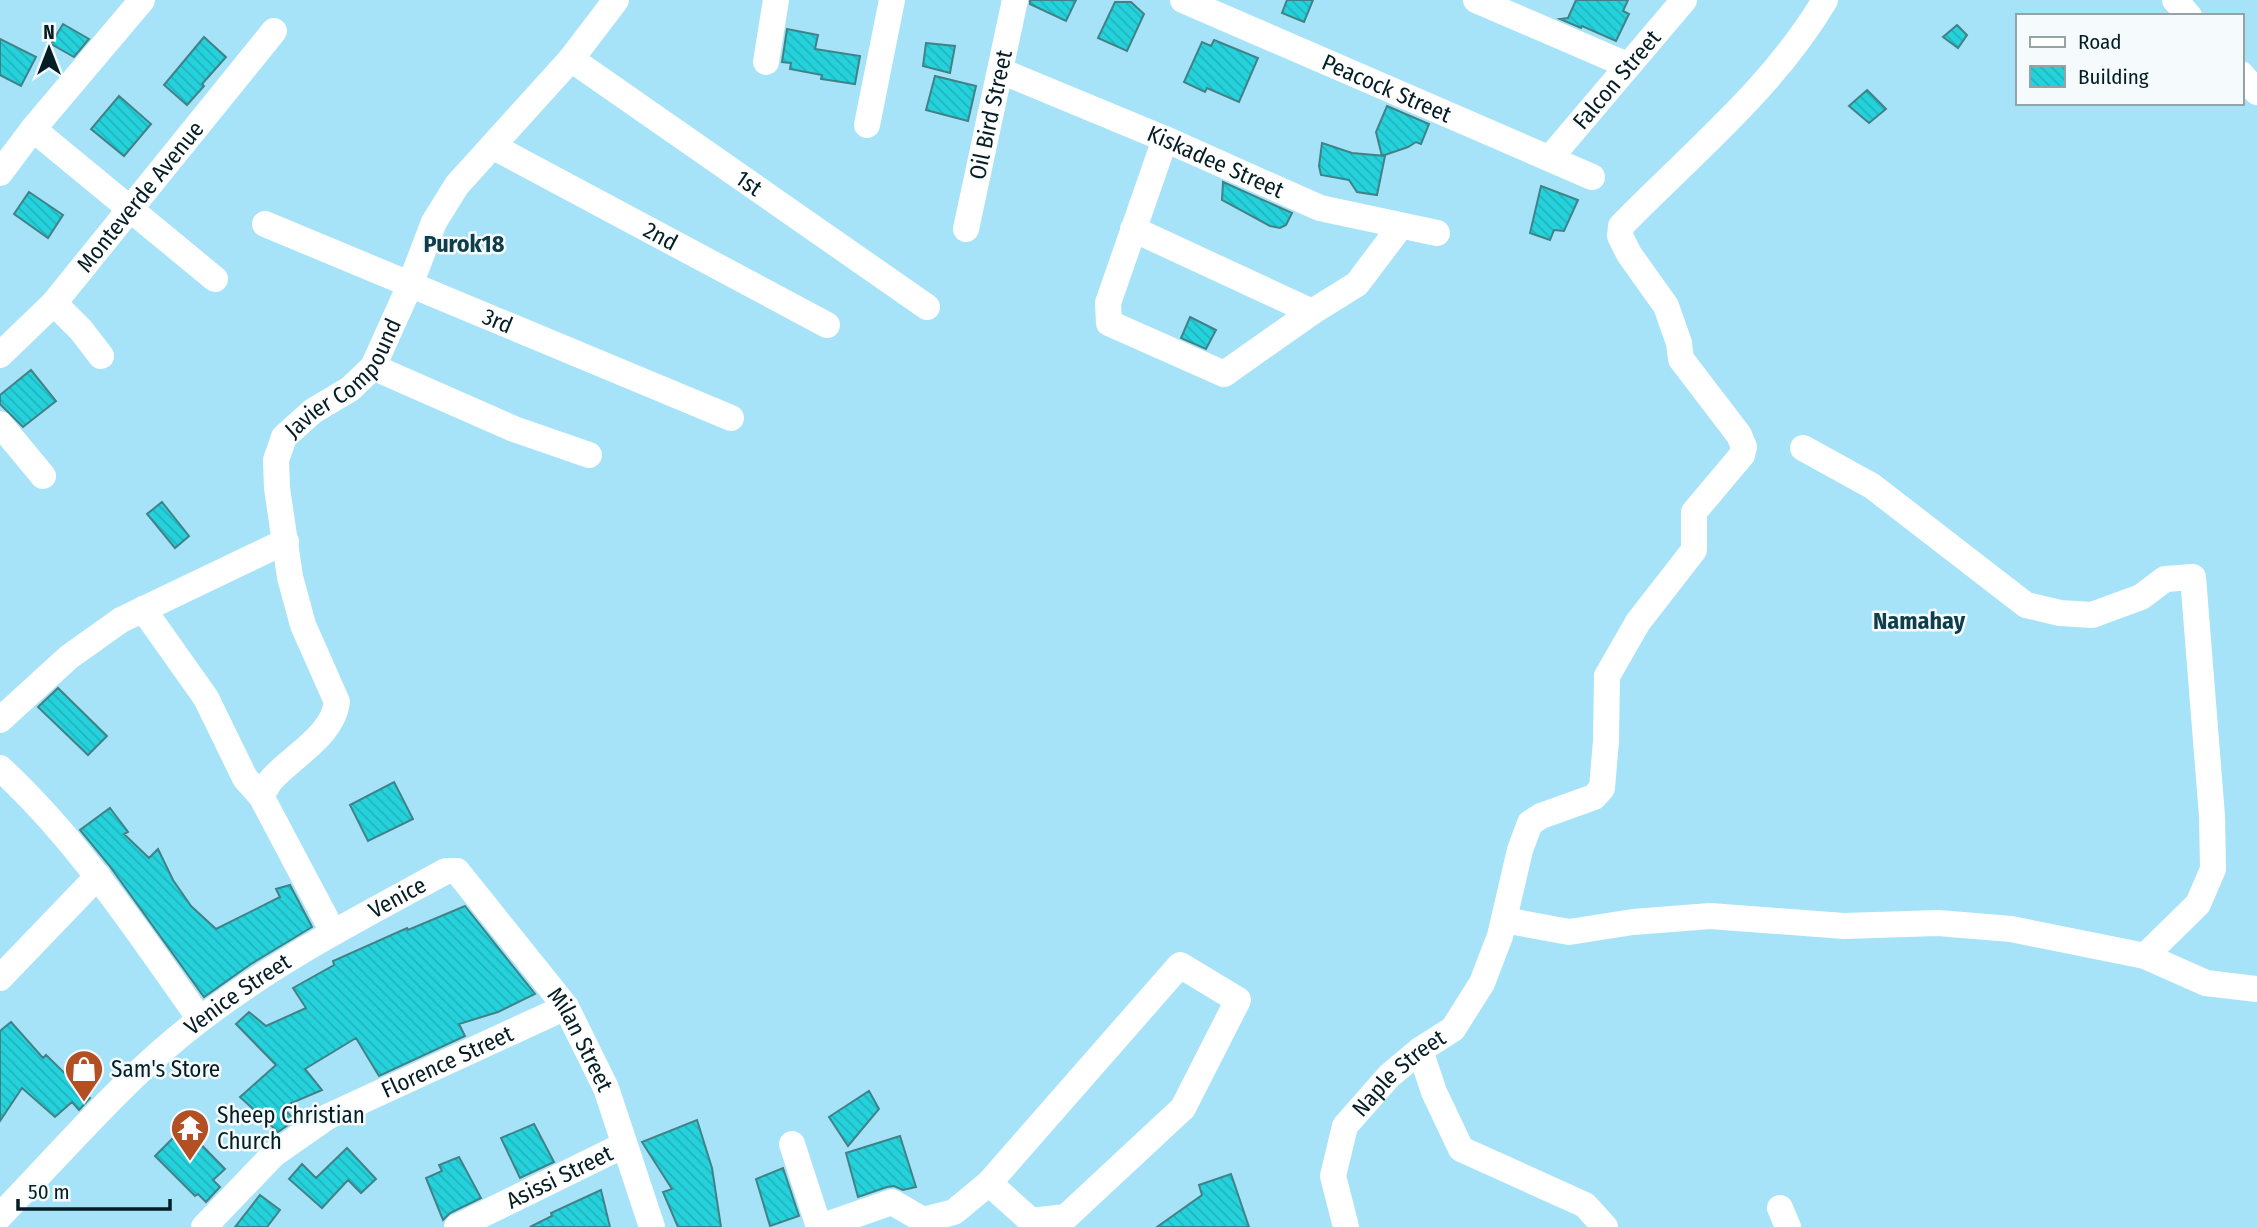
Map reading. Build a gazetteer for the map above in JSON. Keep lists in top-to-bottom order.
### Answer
{
  "streets": {
    "street": [
      "Falcon Street",
      "Peacock Street",
      "Oil Bird Street",
      "Kiskadee Street",
      "1st",
      "Monteverde Avenue",
      "2nd",
      "3rd",
      "Javier Compound",
      "Venice",
      "Venice Street",
      "Milan Street",
      "Florence Street",
      "Naple Street",
      "Asissi Street"
    ]
  },
  "crossings": [
    ["Falcon Street", "Peacock Street"],
    ["Oil Bird Street", "Kiskadee Street"],
    ["1st", "Javier Compound"],
    ["2nd", "Javier Compound"],
    ["3rd", "Javier Compound"],
    ["Venice", "Venice Street"],
    ["Venice", "Milan Street"],
    ["Milan Street", "Florence Street"],
    ["Milan Street", "Asissi Street"]
  ],
  "districts": ["Purok18", "Namahay"],
  "places": {
    "shop": ["Sam's Store"],
    "temple": ["Sheep Christian Church"]
  },
  "legend": ["Road", "Building"],
  "scale_bar": "50 m",
  "north": "top"
}
